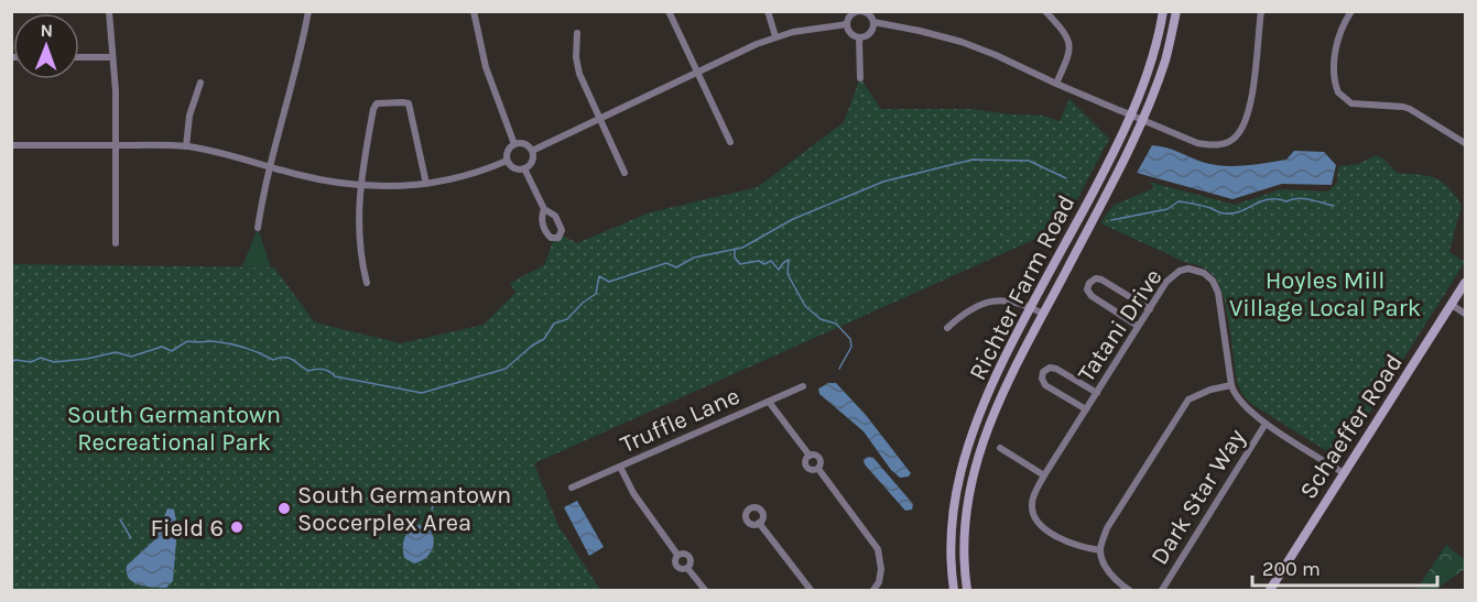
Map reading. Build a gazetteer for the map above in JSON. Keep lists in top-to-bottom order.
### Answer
{
  "streets": {
    "main road": ["Richter Farm Road", "Schaeffer Road"],
    "street": ["Tatani Drive", "Truffle Lane", "Dark Star Way"]
  },
  "crossings": [
    ["Tatani Drive", "Schaeffer Road"],
    ["Tatani Drive", "Dark Star Way"]
  ],
  "parks": ["Hoyles Mill Village Local Park", "South Germantown Recreational Park"],
  "places": ["South Germantown Soccerplex Area", "Field 6"],
  "scale_bar": "200 m",
  "north": "top"
}
